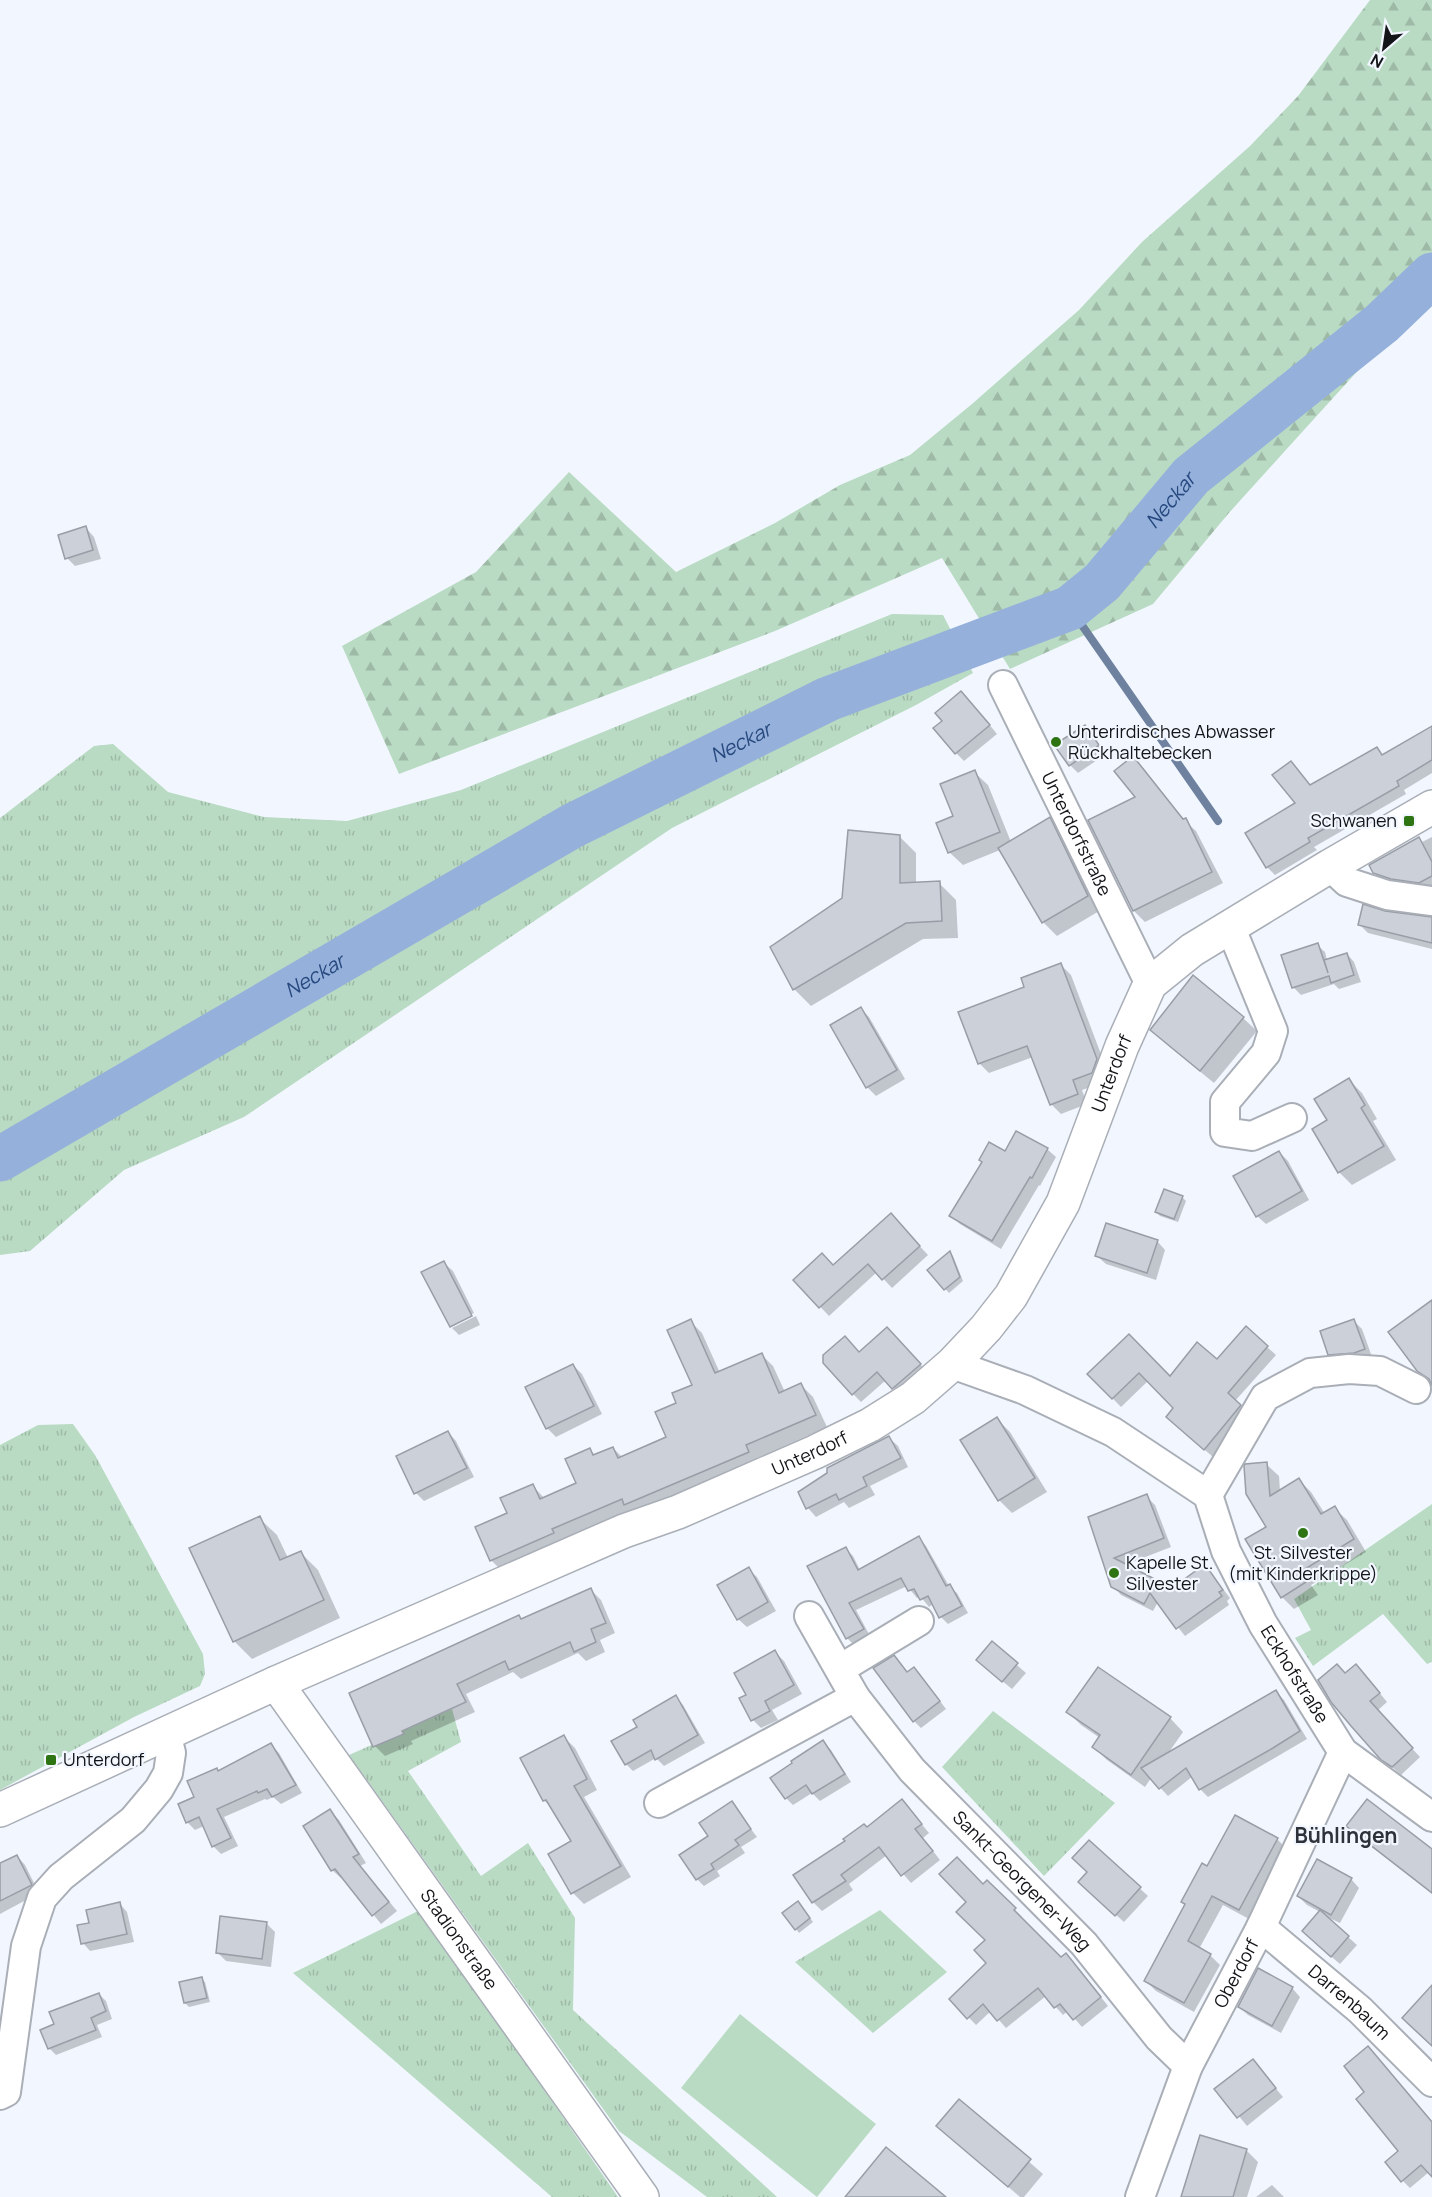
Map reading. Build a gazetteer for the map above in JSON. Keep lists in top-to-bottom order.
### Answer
{
  "streets": {
    "street": [
      "Unterdorfstraße",
      "Unterdorf",
      "Eckhofstraße",
      "Sankt-Georgener-Weg",
      "Stadionstraße",
      "Oberdorf",
      "Darrenbaum"
    ]
  },
  "crossings": [
    ["Unterdorfstraße", "Unterdorf"],
    ["Unterdorf", "Stadionstraße"],
    ["Eckhofstraße", "Oberdorf"],
    ["Sankt-Georgener-Weg", "Oberdorf"],
    ["Oberdorf", "Darrenbaum"]
  ],
  "districts": ["Bühlingen"],
  "water": ["Neckar"],
  "places": {
    "other": ["Unterirdisches Abwasser Rückhaltebecken", "St. Silvester (mit Kinderkrippe)", "Kapelle St. Silvester"],
    "transit": ["Schwanen", "Unterdorf"]
  },
  "north": "bottom left"
}
